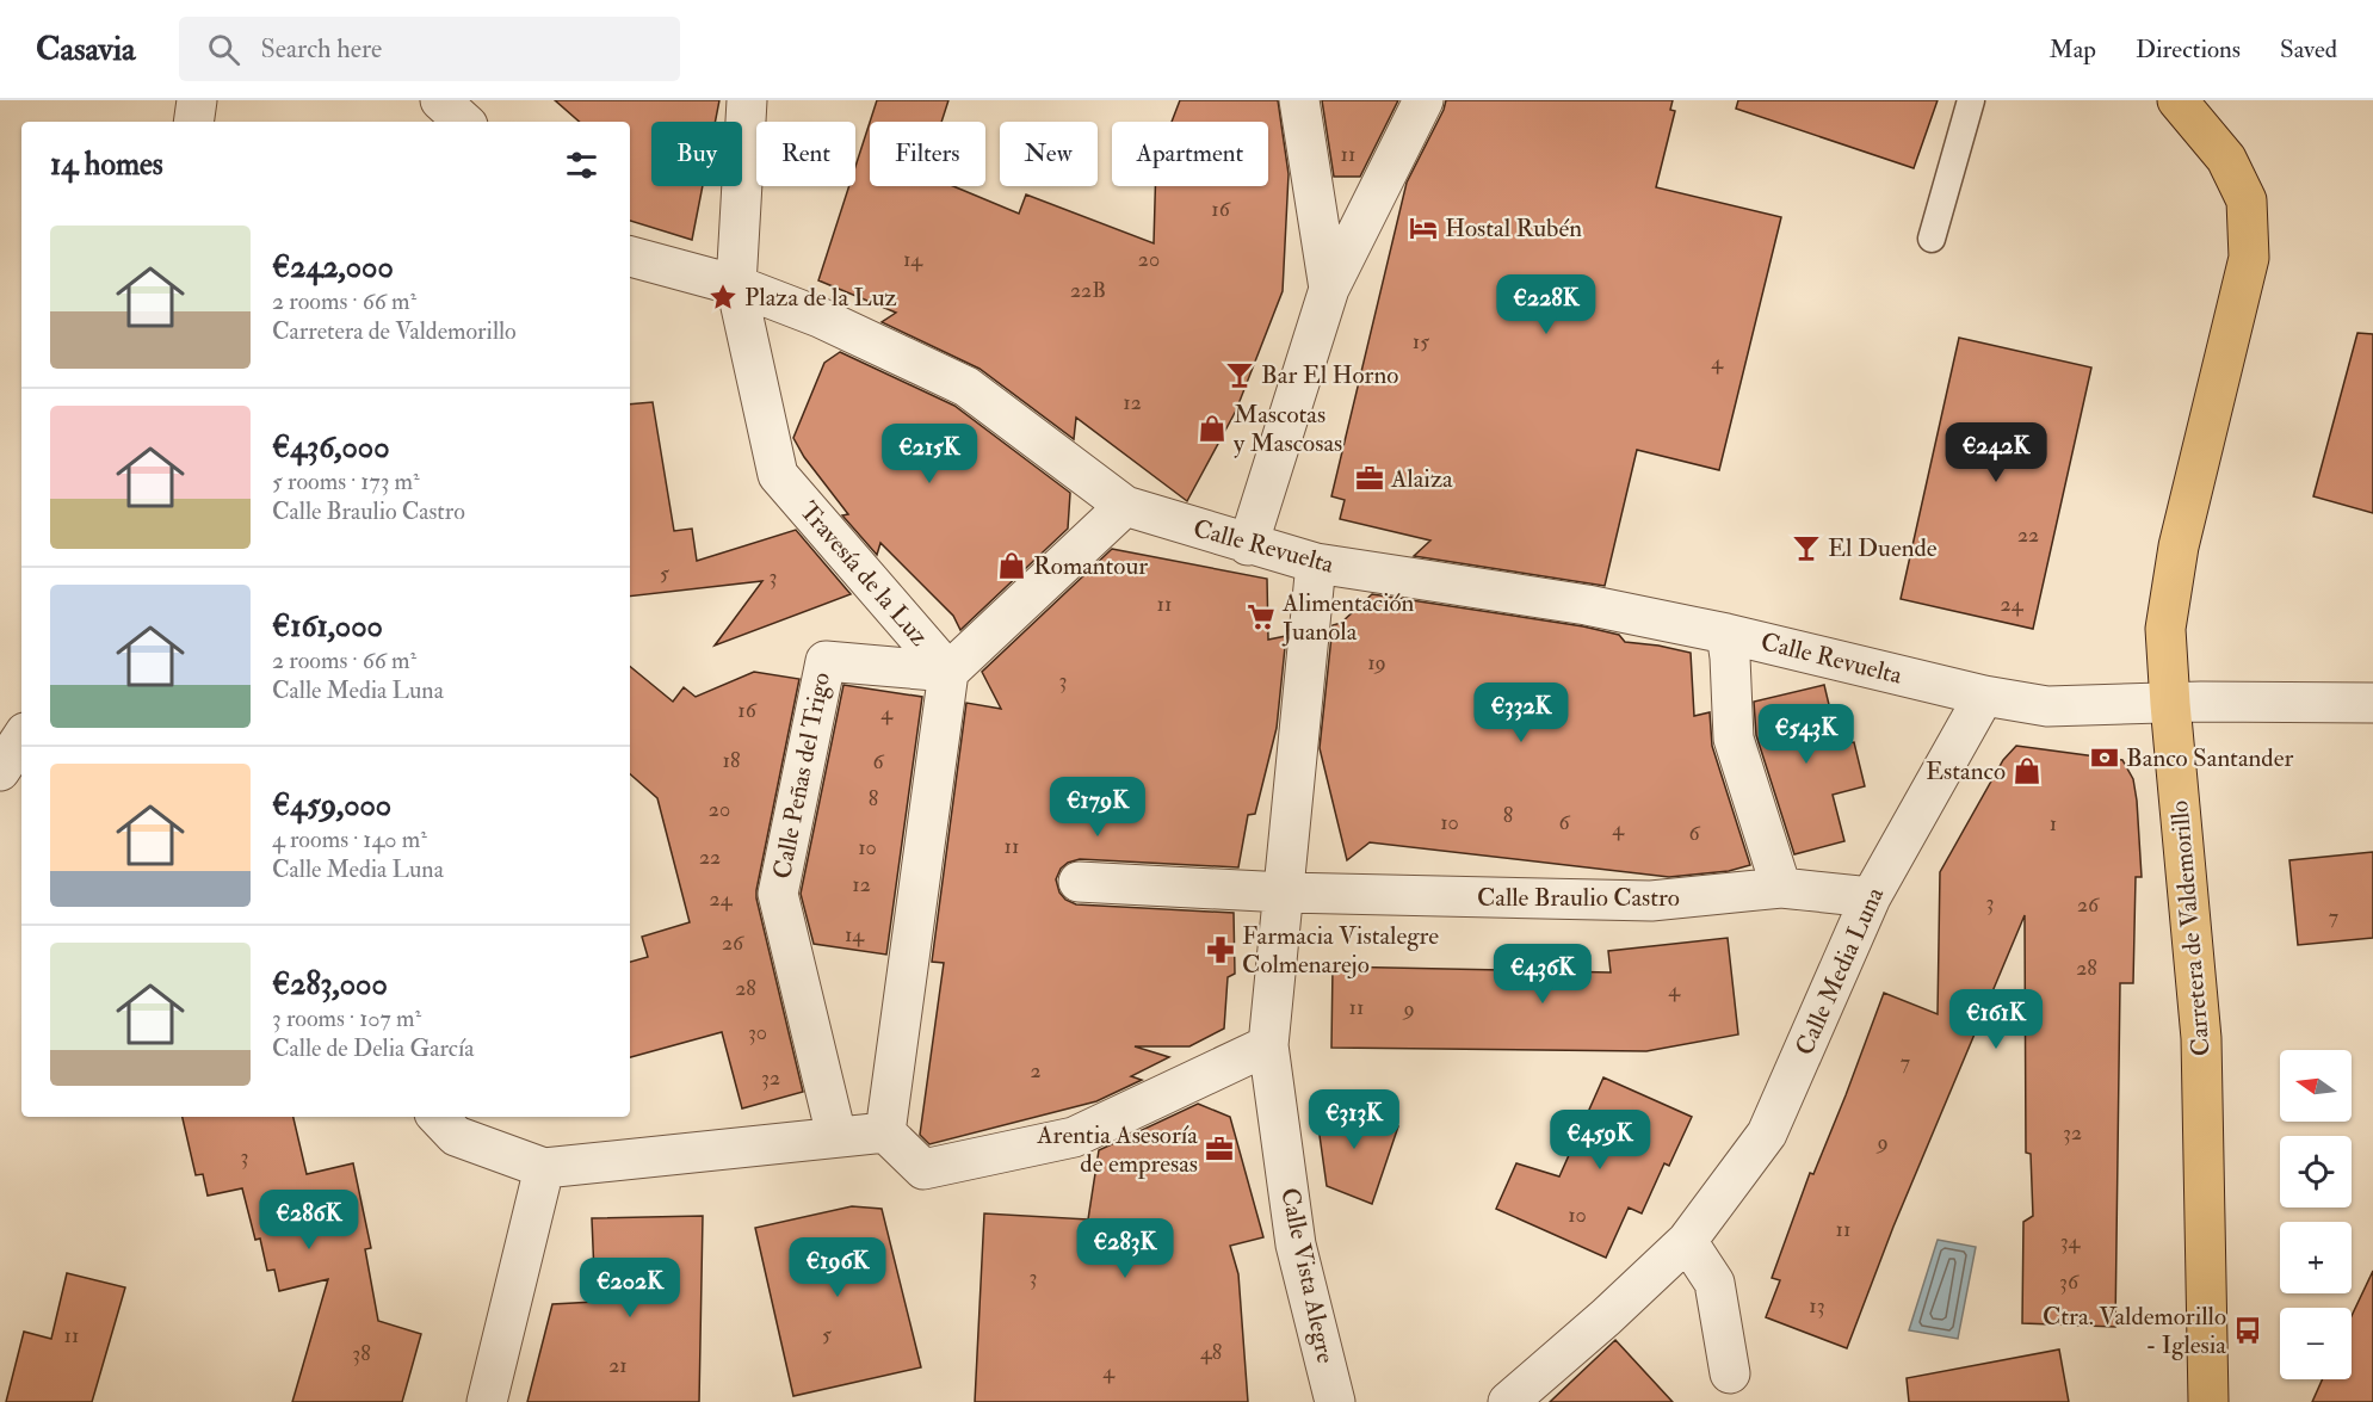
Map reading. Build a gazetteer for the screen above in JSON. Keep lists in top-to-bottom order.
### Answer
{
  "streets": {
    "main road": ["Carretera de Valdemorillo"],
    "street": [
      "Calle Revuelta",
      "Travesía de la Luz",
      "Calle Peñas del Trigo",
      "Calle Braulio Castro",
      "Calle Media Luna",
      "Calle Vista Alegre"
    ]
  },
  "crossings": [
    ["Calle Revuelta", "Travesía de la Luz"],
    ["Calle Revuelta", "Carretera de Valdemorillo"],
    ["Calle Revuelta", "Calle Media Luna"],
    ["Calle Revuelta", "Calle Vista Alegre"],
    ["Travesía de la Luz", "Calle Peñas del Trigo"],
    ["Calle Braulio Castro", "Calle Media Luna"],
    ["Calle Braulio Castro", "Calle Vista Alegre"]
  ],
  "places": {
    "hotel": ["Hostal Rubén"],
    "place": ["Plaza de la Luz"],
    "bar": ["Bar El Horno", "El Duende"],
    "shop": ["Mascotas y Mascosas", "Romantour", "Estanco"],
    "office": ["Alaiza", "Arentia Asesoría de empresas"],
    "supermarket": ["Alimentación Juanola"],
    "bank": ["Banco Santander"],
    "pharmacy": ["Farmacia Vistalegre Colmenarejo"],
    "bus stop": ["Ctra. Valdemorillo - Iglesia"]
  },
  "house_numbers": [
    "11",
    "16",
    "14",
    "20",
    "22B",
    "15",
    "4",
    "12",
    "22",
    "5",
    "3",
    "11",
    "24",
    "19",
    "3",
    "16",
    "4",
    "18",
    "6",
    "8",
    "20",
    "8",
    "10",
    "6",
    "1",
    "4",
    "6",
    "11",
    "10",
    "22",
    "12",
    "24",
    "3",
    "26",
    "7",
    "14",
    "26",
    "28",
    "28",
    "4",
    "11",
    "9",
    "30",
    "7",
    "2",
    "32",
    "32",
    "9",
    "3",
    "10",
    "11",
    "34",
    "3",
    "36",
    "13",
    "5",
    "11",
    "48",
    "38",
    "21",
    "4"
  ],
  "north": "left",
  "page": {
    "header": "Casavia",
    "search": "Search here",
    "nav": ["Map", "Directions", "Saved"],
    "chip": [
      "Buy",
      "Rent",
      "Filters",
      "New",
      "Apartment"
    ],
    "heading": "14 homes",
    "list": [
      {
        "name": "€242,000",
        "note": "2 rooms · 66 m² · Carretera de Valdemorillo"
      },
      {
        "name": "€436,000",
        "note": "5 rooms · 173 m² · Calle Braulio Castro"
      },
      {
        "name": "€161,000",
        "note": "2 rooms · 66 m² · Calle Media Luna"
      },
      {
        "name": "€459,000",
        "note": "4 rooms · 140 m² · Calle Media Luna"
      },
      {
        "name": "€283,000",
        "note": "3 rooms · 107 m² · Calle de Delia García"
      }
    ],
    "price": [
      "€228K",
      "€242K",
      "€215K",
      "€332K",
      "€543K",
      "€179K",
      "€436K",
      "€161K",
      "€313K",
      "€459K",
      "€286K",
      "€283K",
      "€196K",
      "€202K"
    ],
    "map_buttons": ["+", "−"]
  }
}
